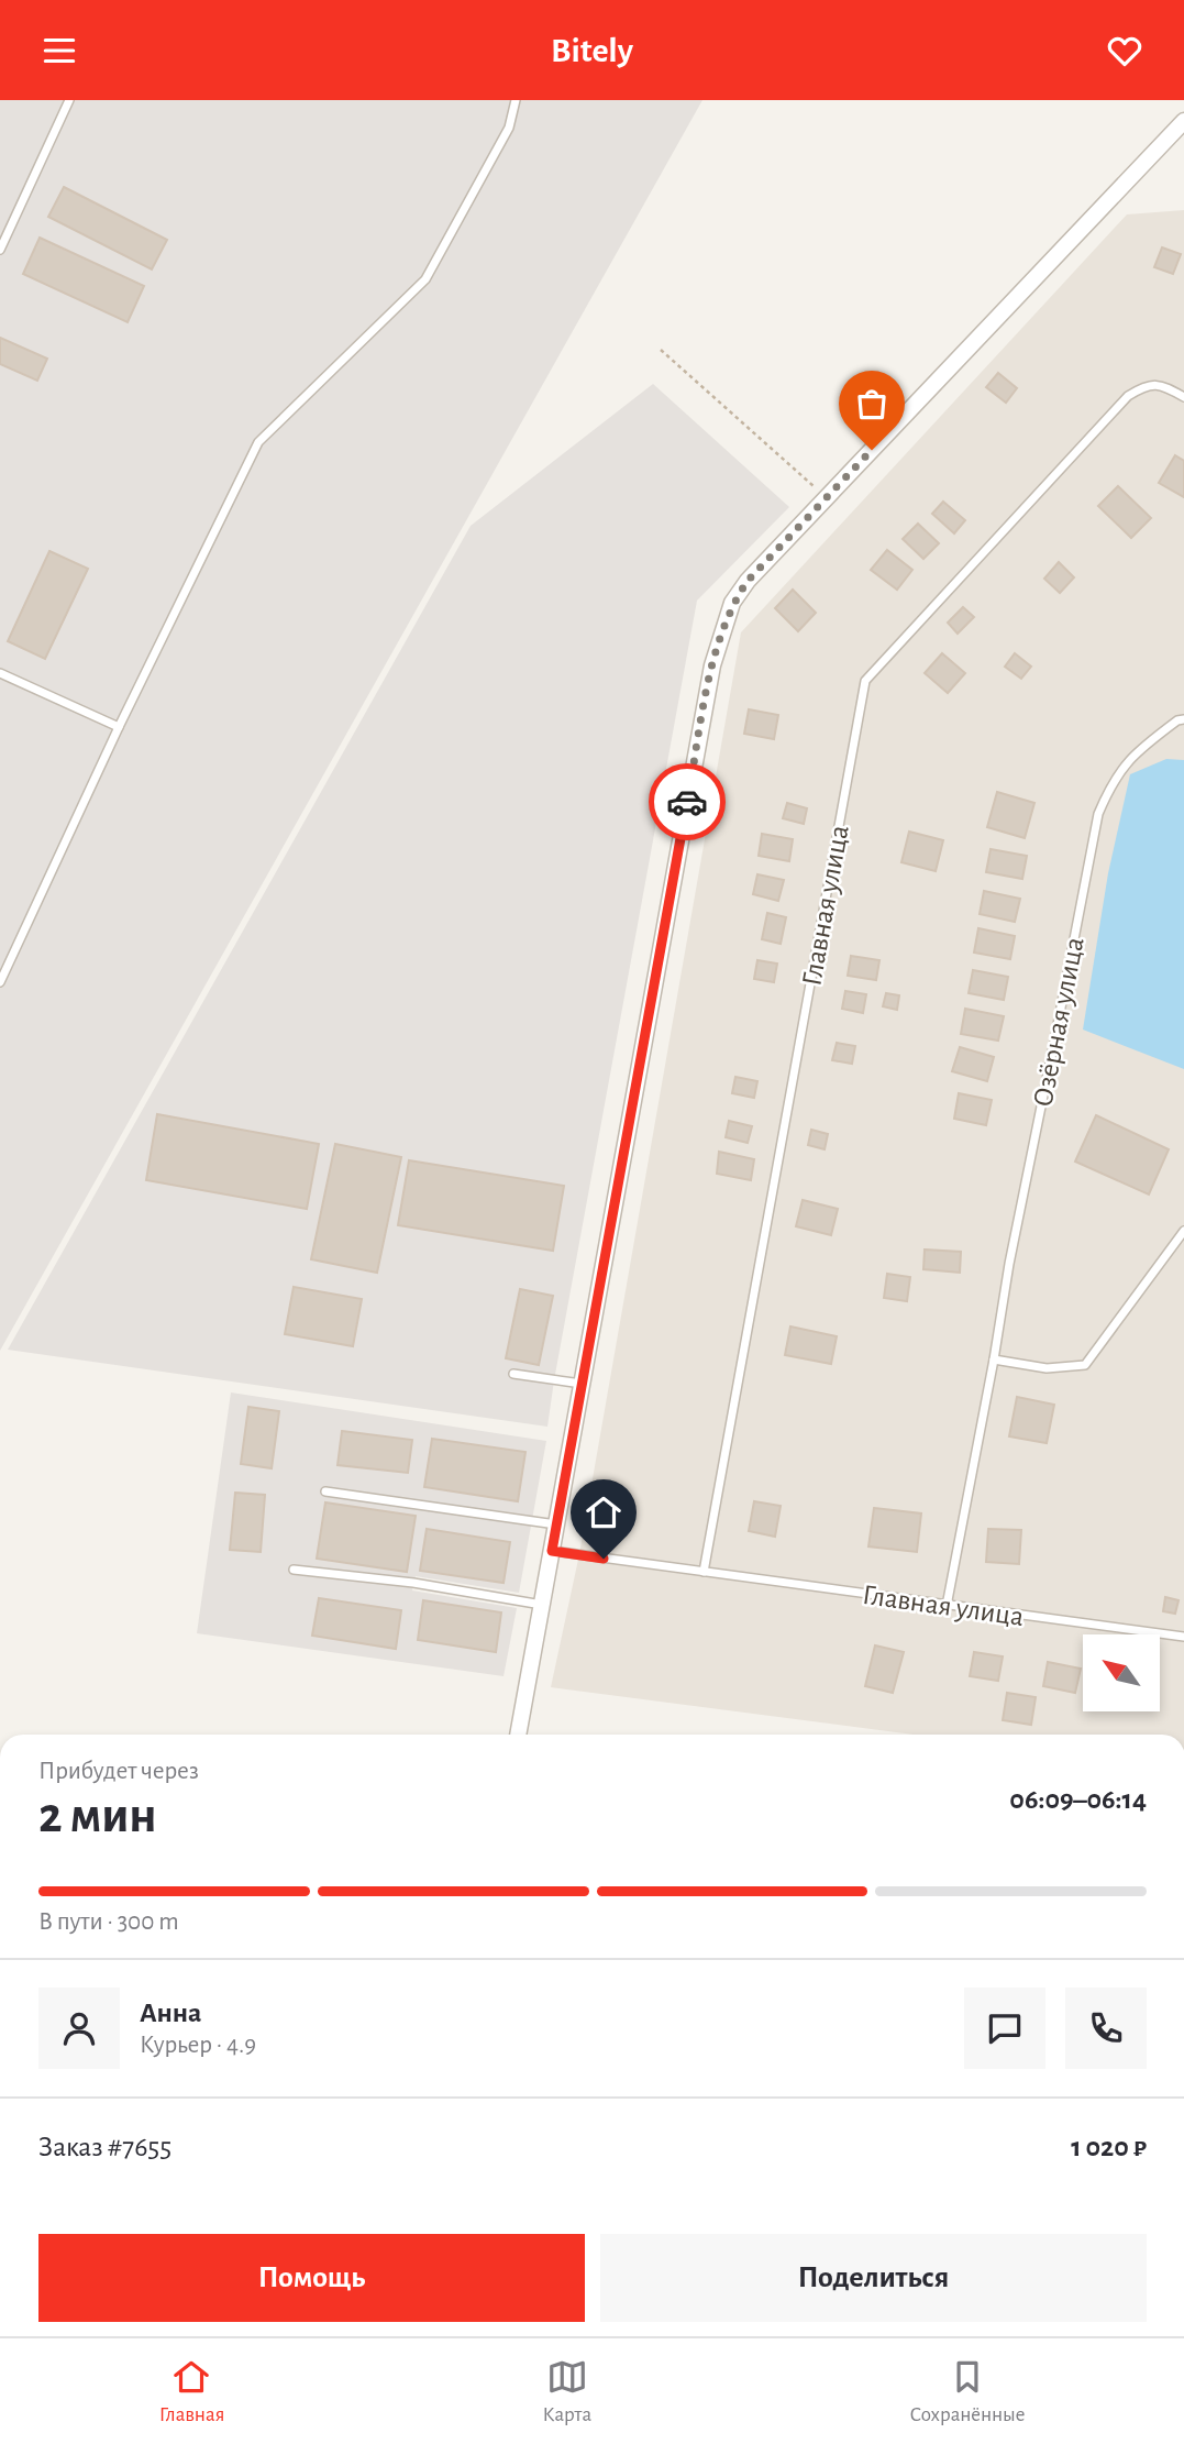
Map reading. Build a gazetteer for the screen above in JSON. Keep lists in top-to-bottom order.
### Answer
{
  "streets": {
    "lane": ["Главная улица", "Озёрная улица"]
  },
  "crossings": [
    ["Главная улица", "Озёрная улица"]
  ],
  "north": "top left",
  "page": {
    "header": "Bitely",
    "heading": ["2 мин", "Прибудет через", "06:09–06:14"],
    "panel": [
      "Анна",
      "Курьер · 4.9",
      "Заказ #7655",
      "1 020 ₽"
    ],
    "bar": "В пути · 300 m",
    "buttons": ["Помощь", "Поделиться"],
    "tabs": ["Главная", "Карта", "Сохранённые"]
  }
}
